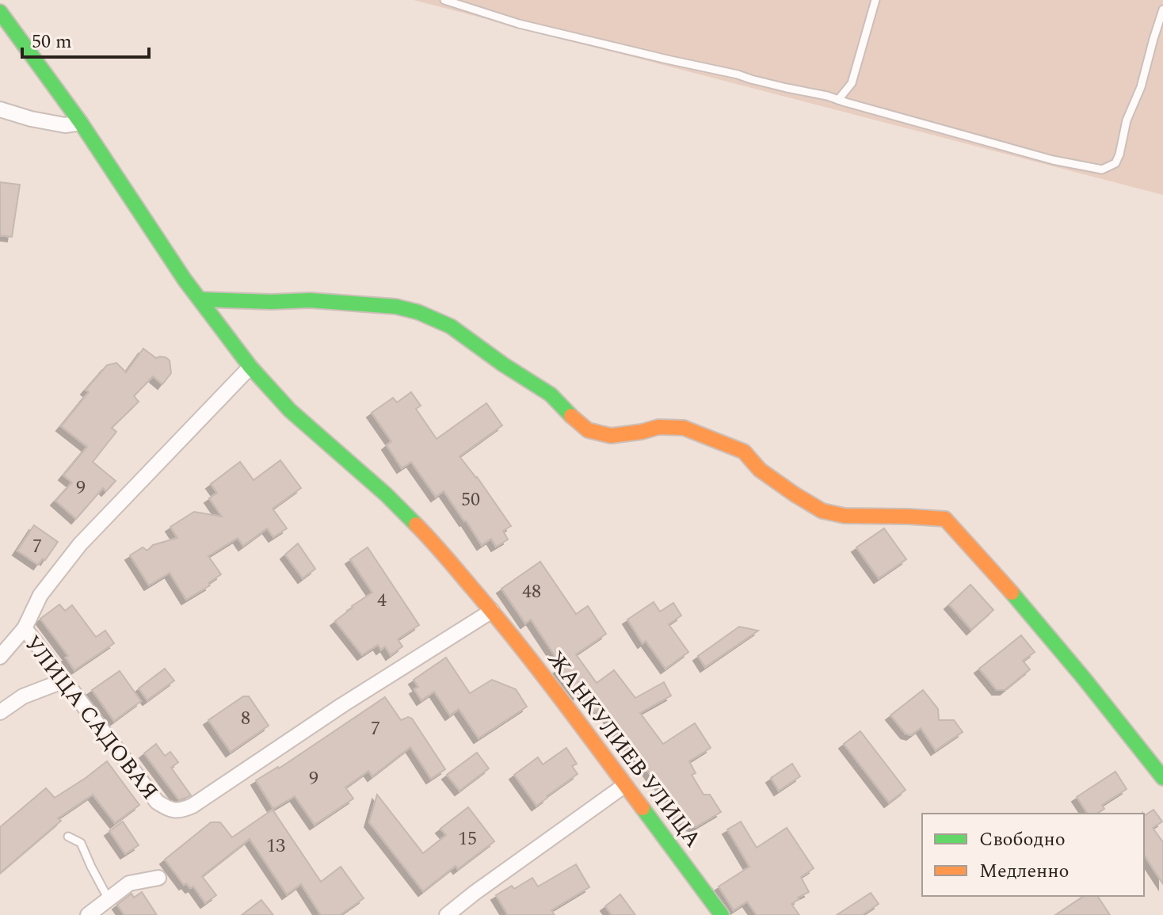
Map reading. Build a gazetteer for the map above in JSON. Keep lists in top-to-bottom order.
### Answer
{
  "streets": {
    "street": ["УЛИЦА САДОВАЯ", "ЖАНКУЛИЕВ УЛИЦА"]
  },
  "crossings": [
    ["УЛИЦА САДОВАЯ", "ЖАНКУЛИЕВ УЛИЦА"]
  ],
  "house_numbers": [
    "9",
    "50",
    "7",
    "48",
    "4",
    "8",
    "7",
    "9",
    "15",
    "13"
  ],
  "legend": ["Свободно", "Медленно"],
  "scale_bar": "50 m"
}
